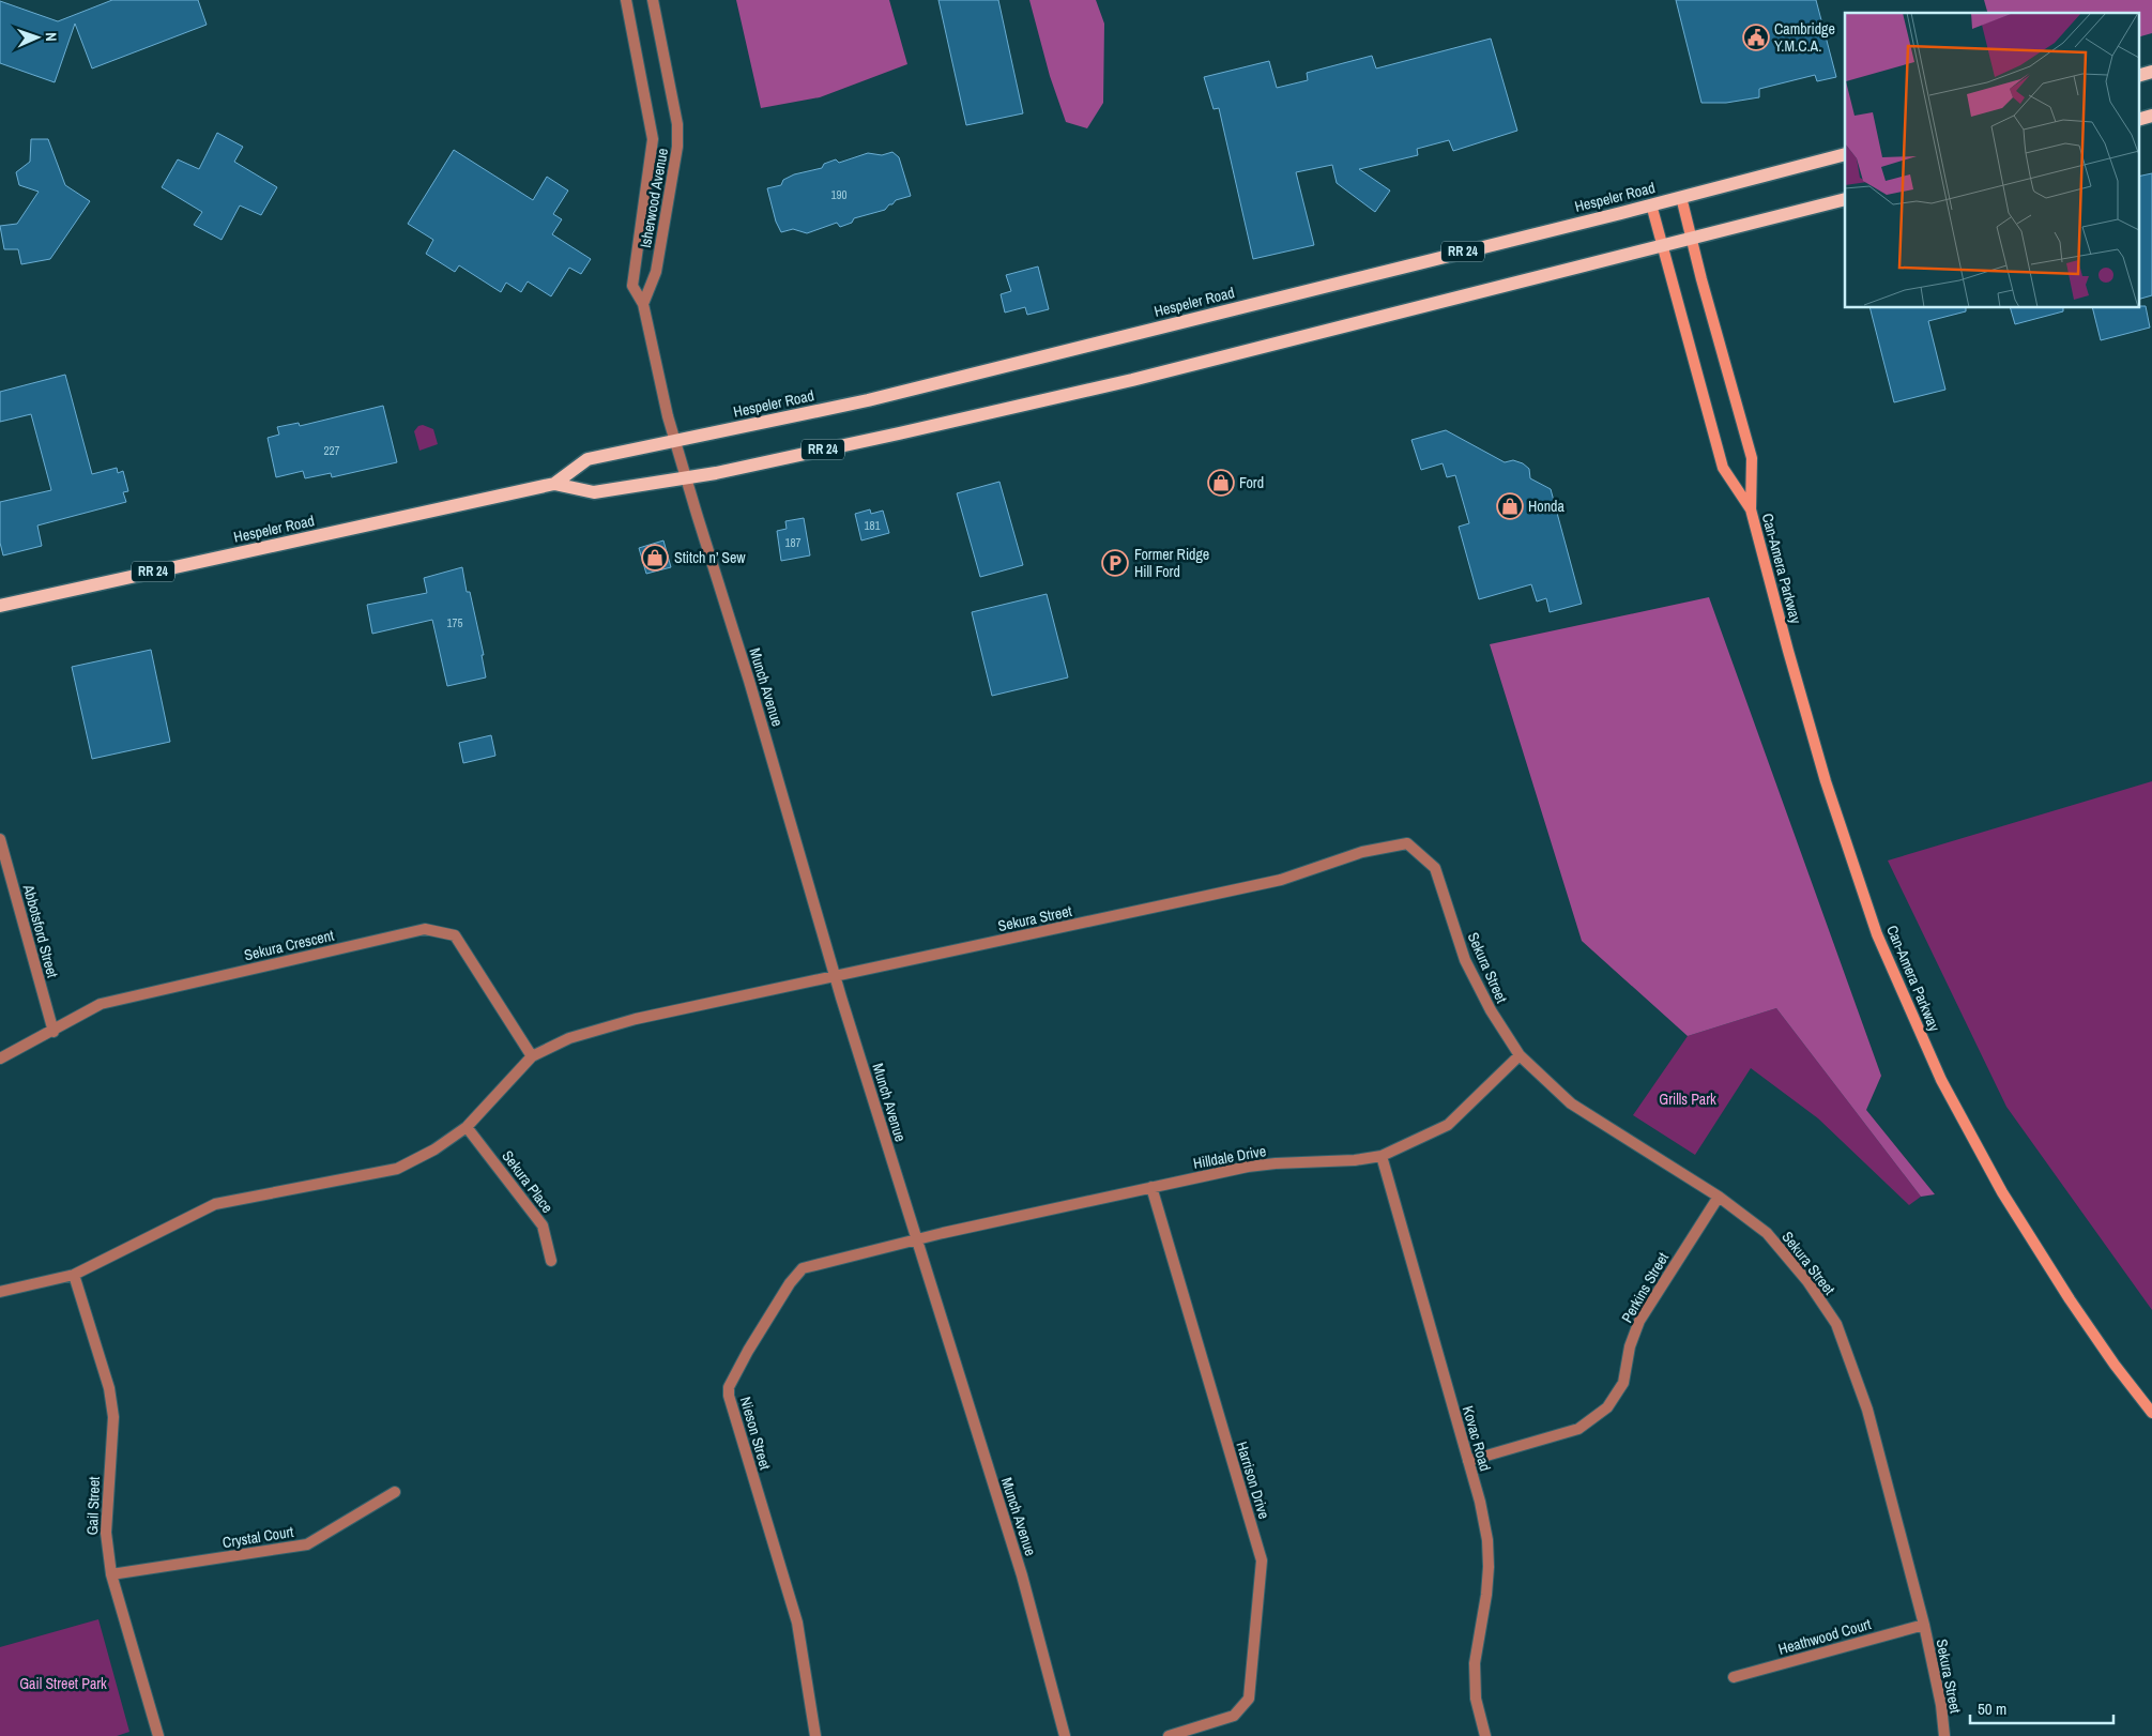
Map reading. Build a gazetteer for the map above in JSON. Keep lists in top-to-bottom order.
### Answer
{
  "streets": {
    "main road": ["Hespeler Road", "RR 24", "Can-Amera Parkway"],
    "street": [
      "Isherwood Avenue",
      "Munch Avenue",
      "Sekura Street",
      "Abbotsford Street",
      "Sekura Crescent",
      "Hilldale Drive",
      "Sekura Place",
      "Perkins Street",
      "Nieson Street",
      "Kovac Road",
      "Harrison Drive",
      "Gail Street",
      "Crystal Court",
      "Heathwood Court"
    ]
  },
  "crossings": [
    ["Hespeler Road", "Isherwood Avenue"],
    ["Hespeler Road", "Can-Amera Parkway"],
    ["Hespeler Road", "Munch Avenue"],
    ["Isherwood Avenue", "Munch Avenue"],
    ["Munch Avenue", "Sekura Street"],
    ["Munch Avenue", "Hilldale Drive"],
    ["Munch Avenue", "Nieson Street"],
    ["Sekura Street", "Sekura Crescent"],
    ["Sekura Street", "Hilldale Drive"],
    ["Sekura Street", "Perkins Street"],
    ["Sekura Street", "Heathwood Court"],
    ["Abbotsford Street", "Sekura Crescent"],
    ["Hilldale Drive", "Nieson Street"],
    ["Hilldale Drive", "Kovac Road"],
    ["Hilldale Drive", "Harrison Drive"],
    ["Perkins Street", "Kovac Road"],
    ["Gail Street", "Crystal Court"]
  ],
  "parks": ["Grills Park", "Gail Street Park"],
  "places": {
    "public building": ["Cambridge Y.M.C.A."],
    "shop": ["Ford", "Honda", "Stitch n’ Sew"],
    "parking": ["Former Ridge Hill Ford"]
  },
  "house_numbers": [
    "190",
    "227",
    "181",
    "187",
    "175"
  ],
  "scale_bar": "50 m",
  "north": "right"
}
